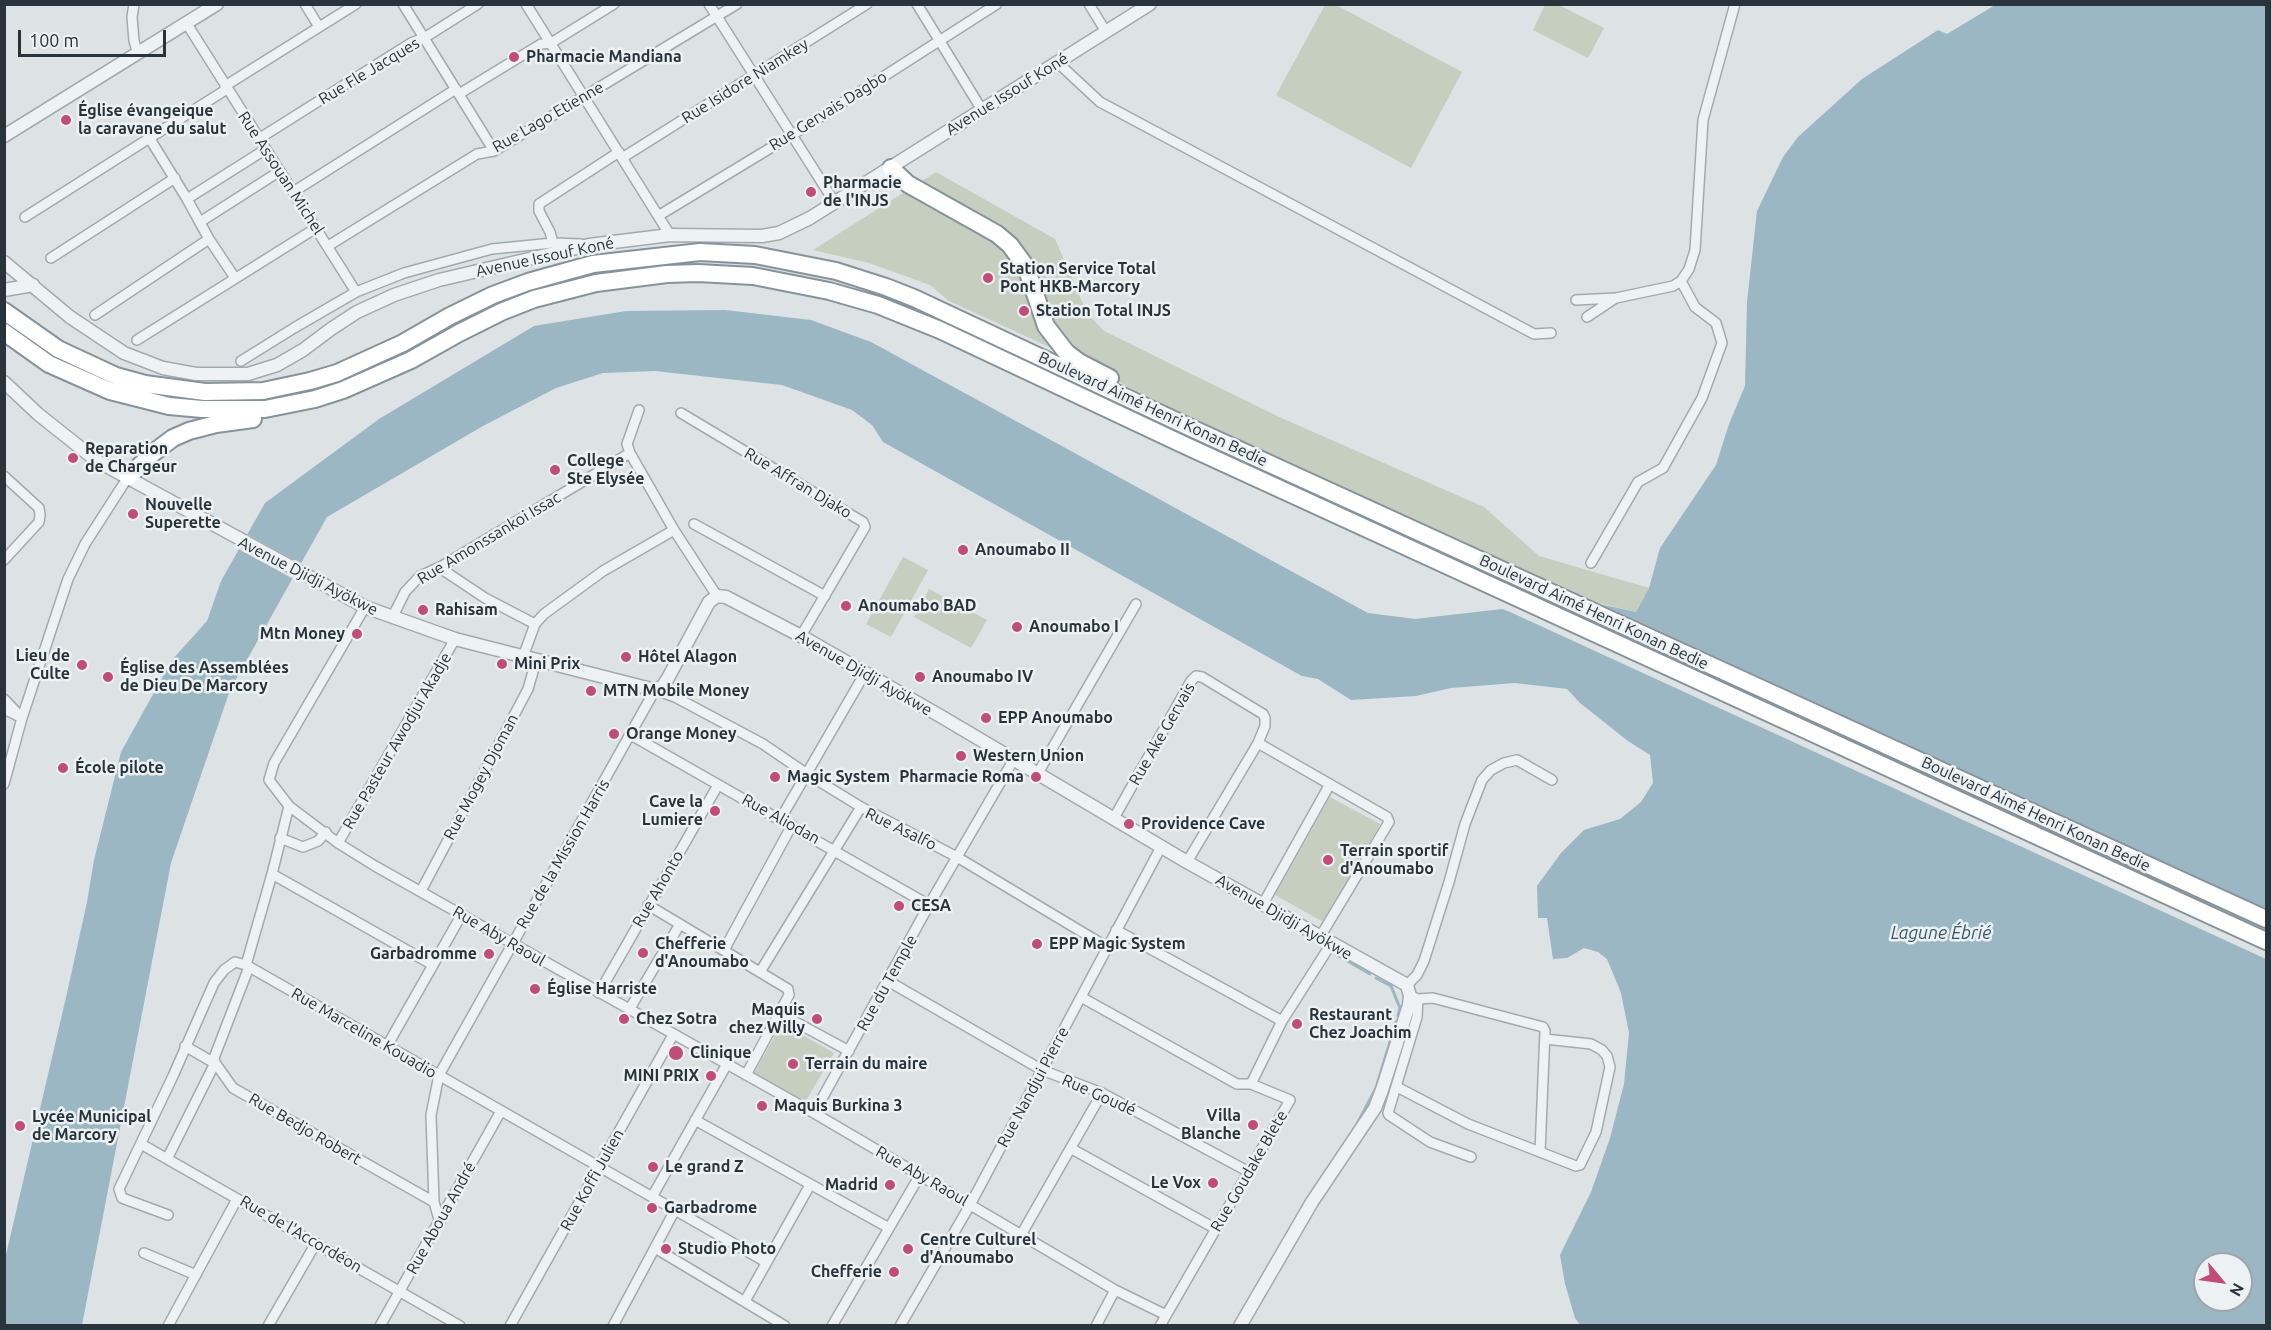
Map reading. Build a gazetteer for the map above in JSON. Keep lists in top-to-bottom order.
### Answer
{
  "streets": {
    "highway": ["Boulevard Aimé Henri Konan Bedie"],
    "street": [
      "Rue Fle Jacques",
      "Rue Isidore Niamkey",
      "Avenue Issouf Koné",
      "Rue Gervais Dagbo",
      "Rue Lago Etienne",
      "Rue Assouan Michel",
      "Rue Affran Djako",
      "Rue Amonssankoi Issac",
      "Avenue Djidji Ayökwe",
      "Rue Ake Gervais",
      "Rue Pasteur Awodjui Akadje",
      "Rue Mogey Djoman",
      "Rue Aliodan",
      "Rue Asalfo",
      "Rue de la Mission Harris",
      "Rue Ahonto",
      "Rue Aby Raoul",
      "Rue du Temple",
      "Rue Marceline Kouadio",
      "Rue Nandjui Pierre",
      "Rue Goudé",
      "Rue Bedjo Robert",
      "Rue Goudake Blete",
      "Rue Koffi Julien",
      "Rue Aboua André",
      "Rue de l'Accordéon"
    ]
  },
  "crossings": [
    ["Rue Fle Jacques", "Rue Assouan Michel"],
    ["Rue Lago Etienne", "Rue Assouan Michel"],
    ["Rue Affran Djako", "Avenue Djidji Ayökwe"],
    ["Rue Amonssankoi Issac", "Avenue Djidji Ayökwe"],
    ["Avenue Djidji Ayökwe", "Rue Ake Gervais"],
    ["Avenue Djidji Ayökwe", "Rue Pasteur Awodjui Akadje"],
    ["Avenue Djidji Ayökwe", "Rue Mogey Djoman"],
    ["Avenue Djidji Ayökwe", "Rue de la Mission Harris"],
    ["Avenue Djidji Ayökwe", "Rue Aby Raoul"],
    ["Avenue Djidji Ayökwe", "Rue du Temple"],
    ["Avenue Djidji Ayökwe", "Rue Nandjui Pierre"],
    ["Rue Pasteur Awodjui Akadje", "Rue Aby Raoul"],
    ["Rue Mogey Djoman", "Rue Aby Raoul"],
    ["Rue Aliodan", "Rue Asalfo"],
    ["Rue Aliodan", "Rue de la Mission Harris"],
    ["Rue Aliodan", "Rue Ahonto"],
    ["Rue Aliodan", "Rue du Temple"],
    ["Rue Asalfo", "Rue du Temple"],
    ["Rue Asalfo", "Rue Nandjui Pierre"],
    ["Rue de la Mission Harris", "Rue Aby Raoul"],
    ["Rue de la Mission Harris", "Rue Marceline Kouadio"],
    ["Rue de la Mission Harris", "Rue Bedjo Robert"],
    ["Rue de la Mission Harris", "Rue Aboua André"],
    ["Rue Ahonto", "Rue Aby Raoul"],
    ["Rue Aby Raoul", "Rue du Temple"],
    ["Rue Aby Raoul", "Rue Nandjui Pierre"],
    ["Rue Aby Raoul", "Rue Goudake Blete"],
    ["Rue Aby Raoul", "Rue Koffi Julien"],
    ["Rue du Temple", "Rue Goudé"],
    ["Rue Marceline Kouadio", "Rue Koffi Julien"],
    ["Rue Marceline Kouadio", "Rue Aboua André"],
    ["Rue Nandjui Pierre", "Rue Goudé"],
    ["Rue Goudé", "Rue Goudake Blete"],
    ["Rue Aboua André", "Rue de l'Accordéon"]
  ],
  "water": ["Lagune Ébrié"],
  "places": [
    "Pharmacie Mandiana",
    "Église évangeique la caravane du salut",
    "Pharmacie de l'INJS",
    "Station Service Total Pont HKB-Marcory",
    "Station Total INJS",
    "Reparation de Chargeur",
    "College Ste Elysée",
    "Nouvelle Superette",
    "Anoumabo II",
    "Anoumabo BAD",
    "Rahisam",
    "Anoumabo I",
    "Mtn Money",
    "Hôtel Alagon",
    "Mini Prix",
    "Lieu de Culte",
    "Église des Assemblées de Dieu De Marcory",
    "Anoumabo IV",
    "MTN Mobile Money",
    "EPP Anoumabo",
    "Orange Money",
    "Western Union",
    "École pilote",
    "Magic System",
    "Pharmacie Roma",
    "Cave la Lumiere",
    "Providence Cave",
    "Terrain sportif d'Anoumabo",
    "CESA",
    "EPP Magic System",
    "Chefferie d'Anoumabo",
    "Garbadromme",
    "Église Harriste",
    "Chez Sotra",
    "Maquis chez Willy",
    "Restaurant Chez Joachim",
    "Clinique",
    "Terrain du maire",
    "MINI PRIX",
    "Maquis Burkina 3",
    "Villa Blanche",
    "Lycée Municipal de Marcory",
    "Le grand Z",
    "Le Vox",
    "Madrid",
    "Garbadrome",
    "Studio Photo",
    "Centre Culturel d'Anoumabo",
    "Chefferie"
  ],
  "scale_bar": "100 m",
  "north": "bottom right"
}
